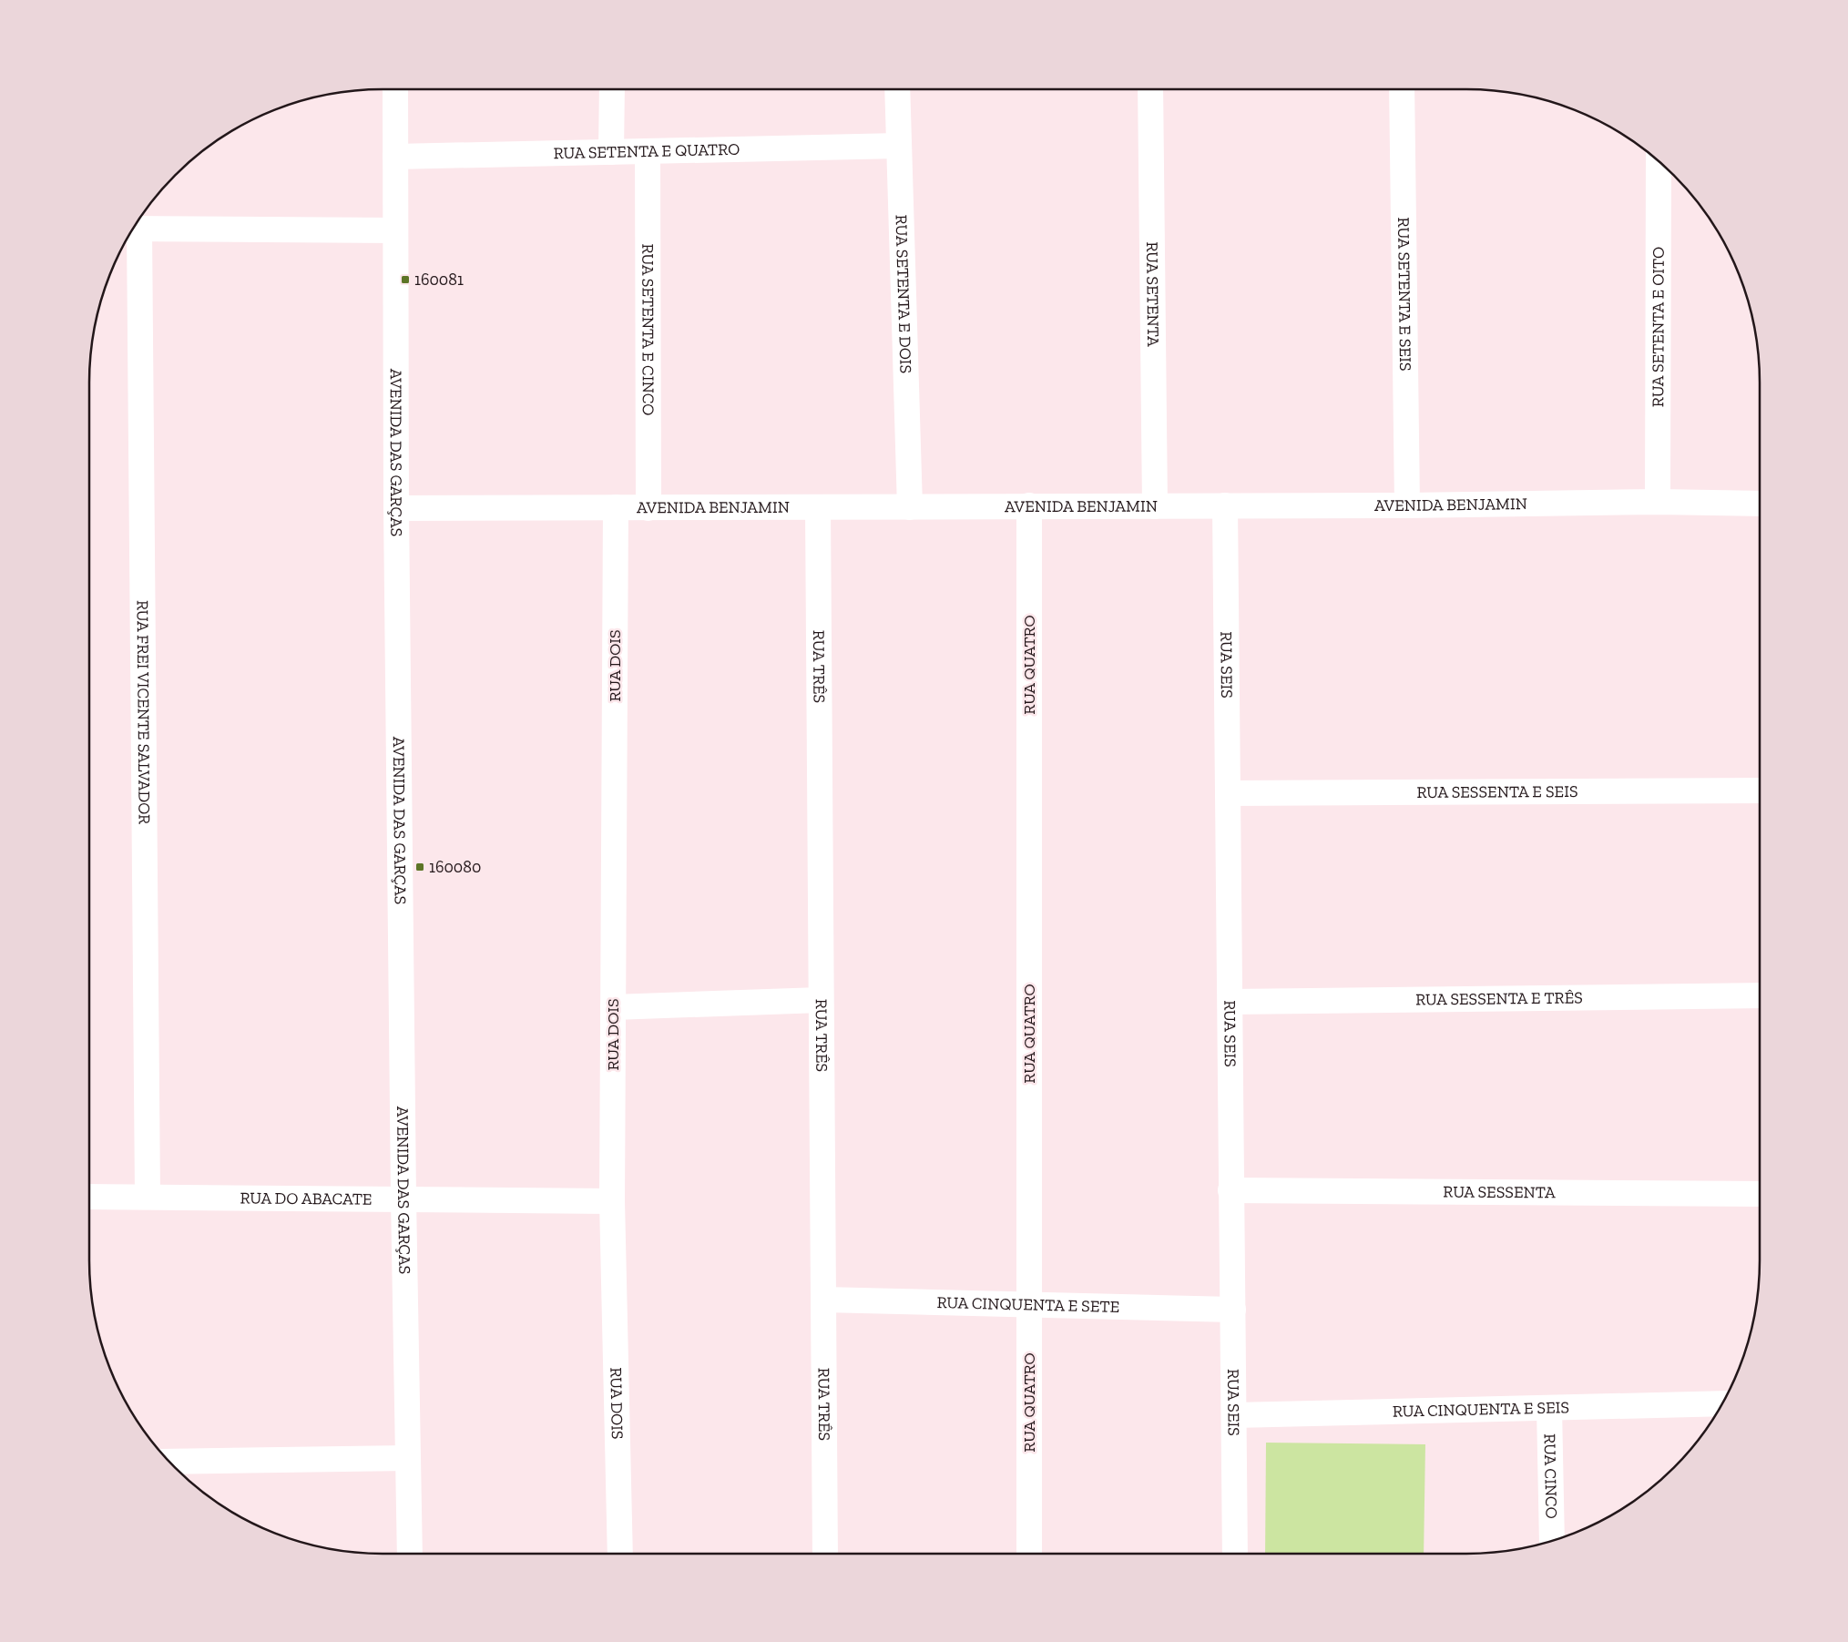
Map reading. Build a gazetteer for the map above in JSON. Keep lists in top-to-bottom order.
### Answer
{
  "streets": {
    "street": [
      "RUA SETENTA E QUATRO",
      "RUA SETENTA E SEIS",
      "RUA SETENTA E DOIS",
      "RUA SETENTA",
      "RUA SETENTA E OITO",
      "RUA SETENTA E CINCO",
      "AVENIDA DAS GARÇAS",
      "AVENIDA BENJAMIN",
      "RUA SEIS",
      "RUA QUATRO",
      "RUA DOIS",
      "RUA TRÊS",
      "RUA FREI VICENTE SALVADOR",
      "RUA SESSENTA E SEIS",
      "RUA SESSENTA E TRÊS",
      "RUA SESSENTA",
      "RUA DO ABACATE",
      "RUA CINQUENTA E SETE",
      "RUA CINQUENTA E SEIS",
      "RUA CINCO"
    ]
  },
  "crossings": [
    ["RUA SETENTA E QUATRO", "RUA SETENTA E DOIS"],
    ["RUA SETENTA E QUATRO", "RUA SETENTA E CINCO"],
    ["RUA SETENTA E QUATRO", "AVENIDA DAS GARÇAS"],
    ["RUA SETENTA E SEIS", "AVENIDA BENJAMIN"],
    ["RUA SETENTA E DOIS", "AVENIDA BENJAMIN"],
    ["RUA SETENTA", "AVENIDA BENJAMIN"],
    ["RUA SETENTA E OITO", "AVENIDA BENJAMIN"],
    ["RUA SETENTA E CINCO", "AVENIDA BENJAMIN"],
    ["AVENIDA DAS GARÇAS", "AVENIDA BENJAMIN"],
    ["AVENIDA DAS GARÇAS", "RUA DO ABACATE"],
    ["AVENIDA BENJAMIN", "RUA SEIS"],
    ["AVENIDA BENJAMIN", "RUA QUATRO"],
    ["AVENIDA BENJAMIN", "RUA DOIS"],
    ["AVENIDA BENJAMIN", "RUA TRÊS"],
    ["RUA SEIS", "RUA SESSENTA E SEIS"],
    ["RUA SEIS", "RUA SESSENTA E TRÊS"],
    ["RUA SEIS", "RUA SESSENTA"],
    ["RUA SEIS", "RUA CINQUENTA E SETE"],
    ["RUA SEIS", "RUA CINQUENTA E SEIS"],
    ["RUA QUATRO", "RUA CINQUENTA E SETE"],
    ["RUA DOIS", "RUA DO ABACATE"],
    ["RUA TRÊS", "RUA CINQUENTA E SETE"],
    ["RUA FREI VICENTE SALVADOR", "RUA DO ABACATE"],
    ["RUA CINQUENTA E SEIS", "RUA CINCO"]
  ],
  "places": {
    "transit": ["160081", "160080"]
  }
}
